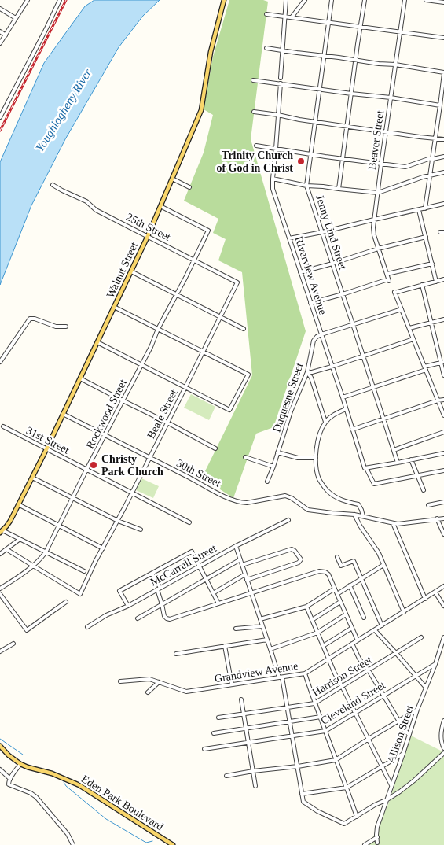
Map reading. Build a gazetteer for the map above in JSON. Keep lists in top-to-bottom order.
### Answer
{
  "streets": {
    "main road": ["Walnut Street", "Eden Park Boulevard"],
    "street": [
      "Beaver Street",
      "25th Street",
      "Jenny Lind Street",
      "Riverview Avenue",
      "Duquesne Street",
      "Rockwood Street",
      "Beale Street",
      "31st Street",
      "30th Street",
      "McCarrell Street",
      "Grandview Avenue",
      "Harrison Street",
      "Cleveland Street",
      "Allison Street"
    ]
  },
  "crossings": [
    ["Beaver Street", "Jenny Lind Street"],
    ["25th Street", "Walnut Street"],
    ["25th Street", "Rockwood Street"],
    ["25th Street", "Beale Street"],
    ["Walnut Street", "Rockwood Street"],
    ["Walnut Street", "31st Street"],
    ["Walnut Street", "30th Street"],
    ["Riverview Avenue", "Duquesne Street"],
    ["Rockwood Street", "Beale Street"],
    ["Rockwood Street", "31st Street"],
    ["Rockwood Street", "30th Street"],
    ["Beale Street", "31st Street"],
    ["Beale Street", "30th Street"],
    ["Cleveland Street", "Allison Street"]
  ],
  "water": ["Youghiogheny River"],
  "places": ["Trinity Church of God in Christ", "Christy Park Church"]
}
